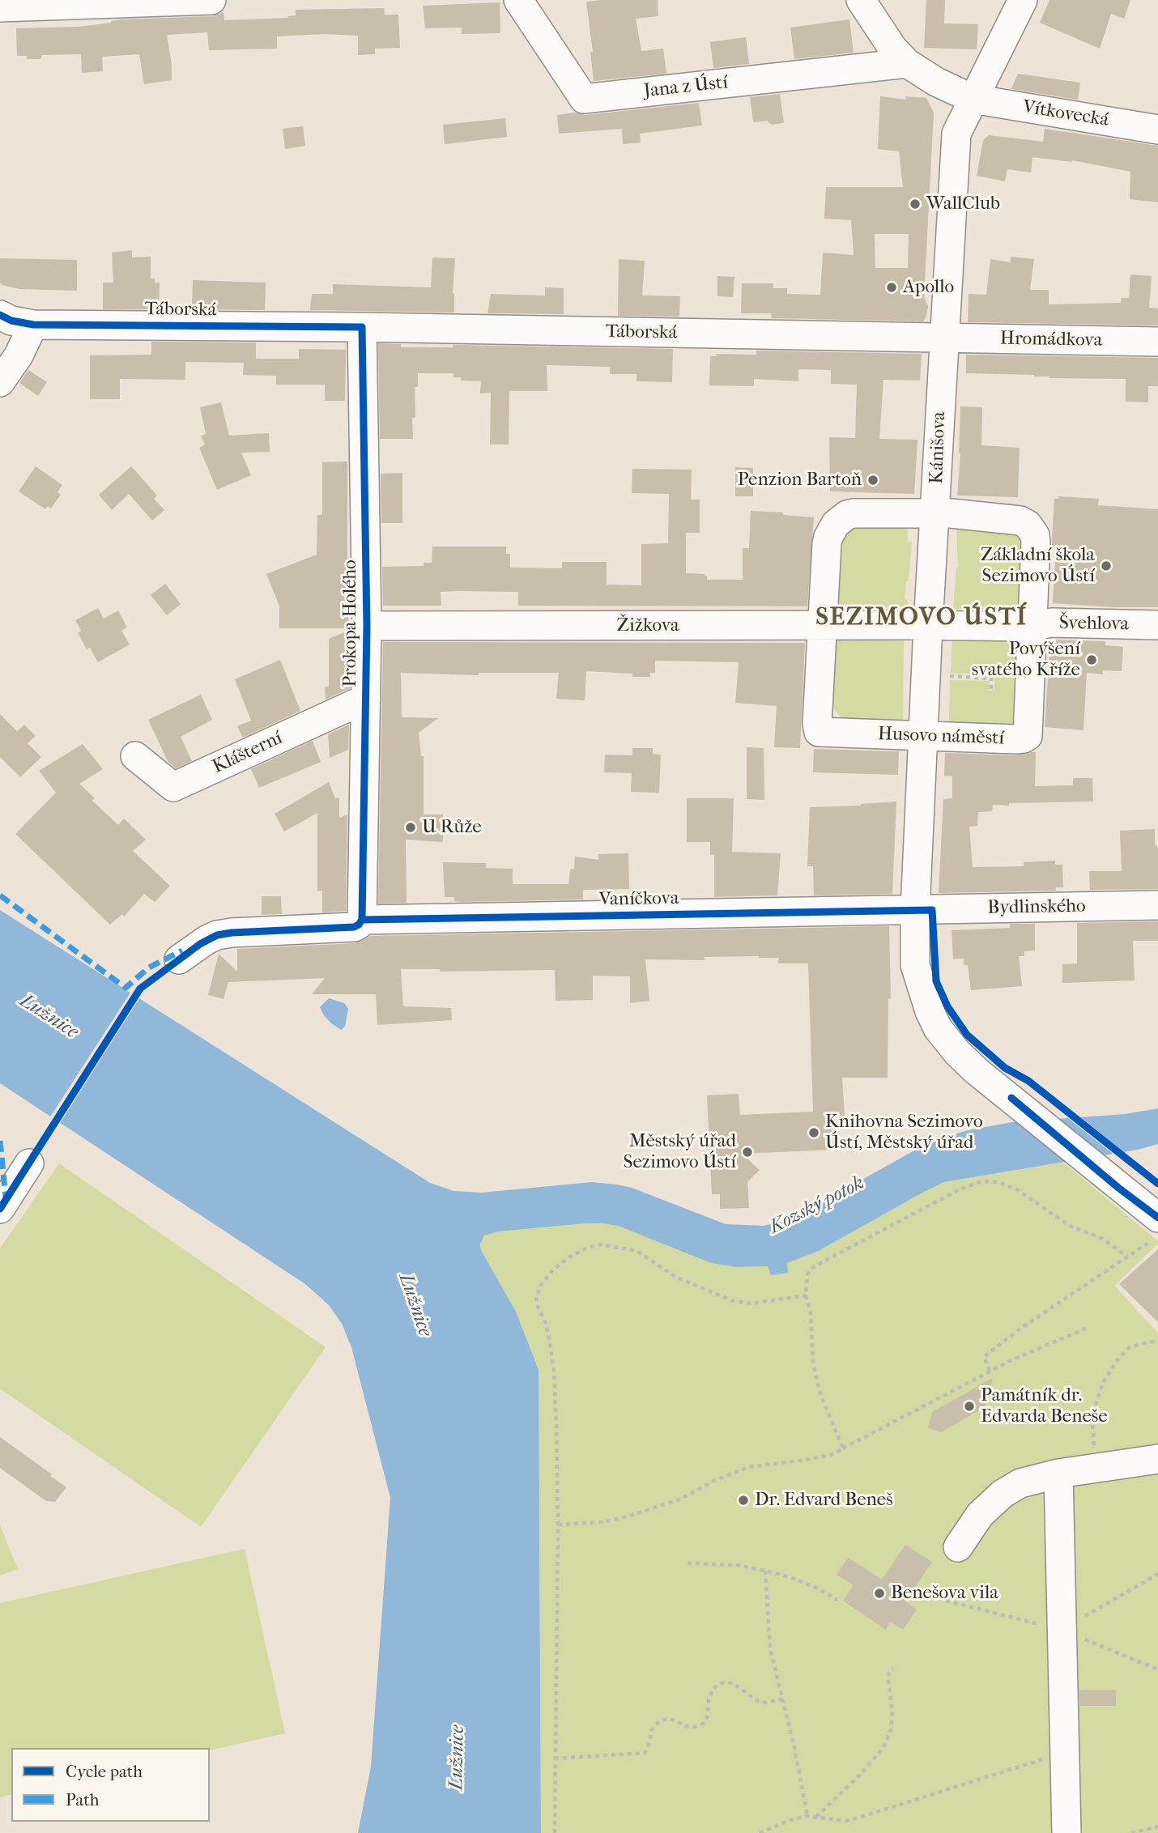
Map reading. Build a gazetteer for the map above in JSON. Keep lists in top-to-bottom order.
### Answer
{
  "streets": {
    "street": [
      "Jana z Ústí",
      "Vítkovecká",
      "Táborská",
      "Hromádkova",
      "Kánišova",
      "Prokopa Holého",
      "Švehlova",
      "Žižkova",
      "Husovo náměstí",
      "Klášterní",
      "Vaníčkova",
      "Bydlinského"
    ]
  },
  "crossings": [
    ["Vítkovecká", "Kánišova"],
    ["Táborská", "Hromádkova"],
    ["Táborská", "Kánišova"],
    ["Táborská", "Prokopa Holého"],
    ["Hromádkova", "Kánišova"],
    ["Kánišova", "Švehlova"],
    ["Kánišova", "Žižkova"],
    ["Kánišova", "Husovo náměstí"],
    ["Kánišova", "Vaníčkova"],
    ["Kánišova", "Bydlinského"],
    ["Prokopa Holého", "Žižkova"],
    ["Prokopa Holého", "Klášterní"],
    ["Prokopa Holého", "Vaníčkova"],
    ["Švehlova", "Žižkova"],
    ["Švehlova", "Husovo náměstí"],
    ["Žižkova", "Husovo náměstí"],
    ["Vaníčkova", "Bydlinského"]
  ],
  "districts": ["SEZIMOVO ÚSTÍ"],
  "water": ["Lužnice", "Kozský potok"],
  "places": [
    "WallClub",
    "Apollo",
    "Penzion Bartoň",
    "Základní škola Sezimovo Ústí",
    "Povýšení svatého Kříže",
    "U Růže",
    "Knihovna Sezimovo Ústí, Městský úřad",
    "Městský úřad Sezimovo Ústí",
    "Památník dr. Edvarda Beneše",
    "Dr. Edvard Beneš",
    "Benešova vila"
  ],
  "legend": ["Cycle path", "Path"]
}
